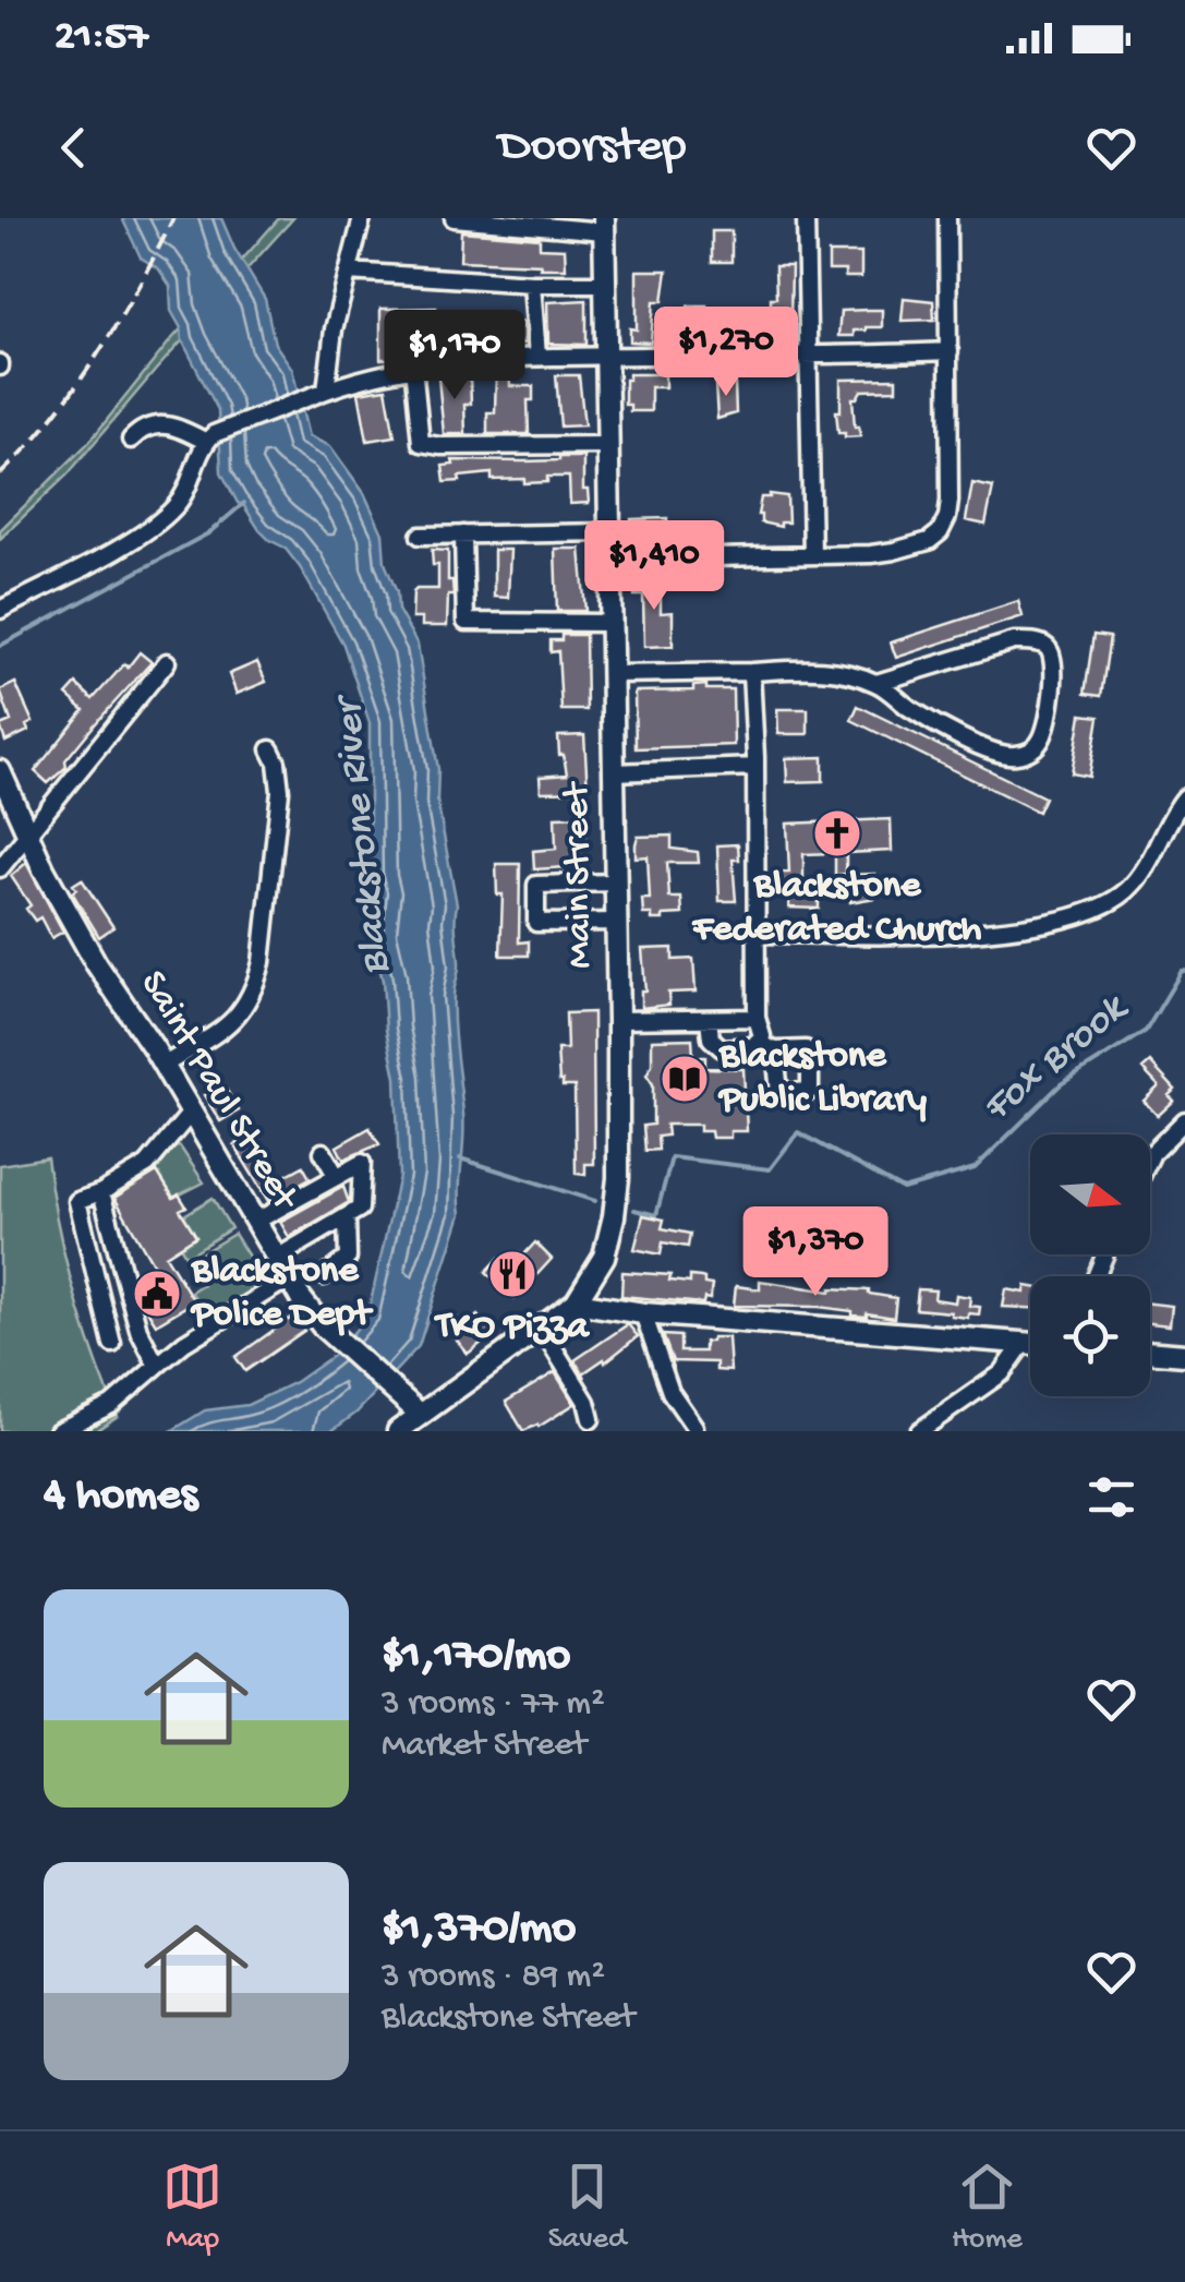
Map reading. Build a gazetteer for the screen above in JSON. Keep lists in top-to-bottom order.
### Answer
{
  "streets": {
    "main road": ["Main Street", "Saint Paul Street"]
  },
  "crossings": [
    ["Main Street", "Saint Paul Street"]
  ],
  "water": ["Blackstone River", "Fox Brook"],
  "places": {
    "church": ["Blackstone Federated Church"],
    "library": ["Blackstone Public Library"],
    "restaurant": ["TKO Pizza"],
    "public building": ["Blackstone Police Dept"]
  },
  "north": "right",
  "page": {
    "status": "21:57",
    "header": "Doorstep",
    "price": [
      "$1,270",
      "$1,170",
      "$1,410",
      "$1,370"
    ],
    "heading": "4 homes",
    "list": [
      {
        "name": "$1,170/mo",
        "note": "3 rooms · 77 m² · Market Street"
      },
      {
        "name": "$1,370/mo",
        "note": "3 rooms · 89 m² · Blackstone Street"
      }
    ],
    "tabs": ["Map", "Saved", "Home"]
  }
}
